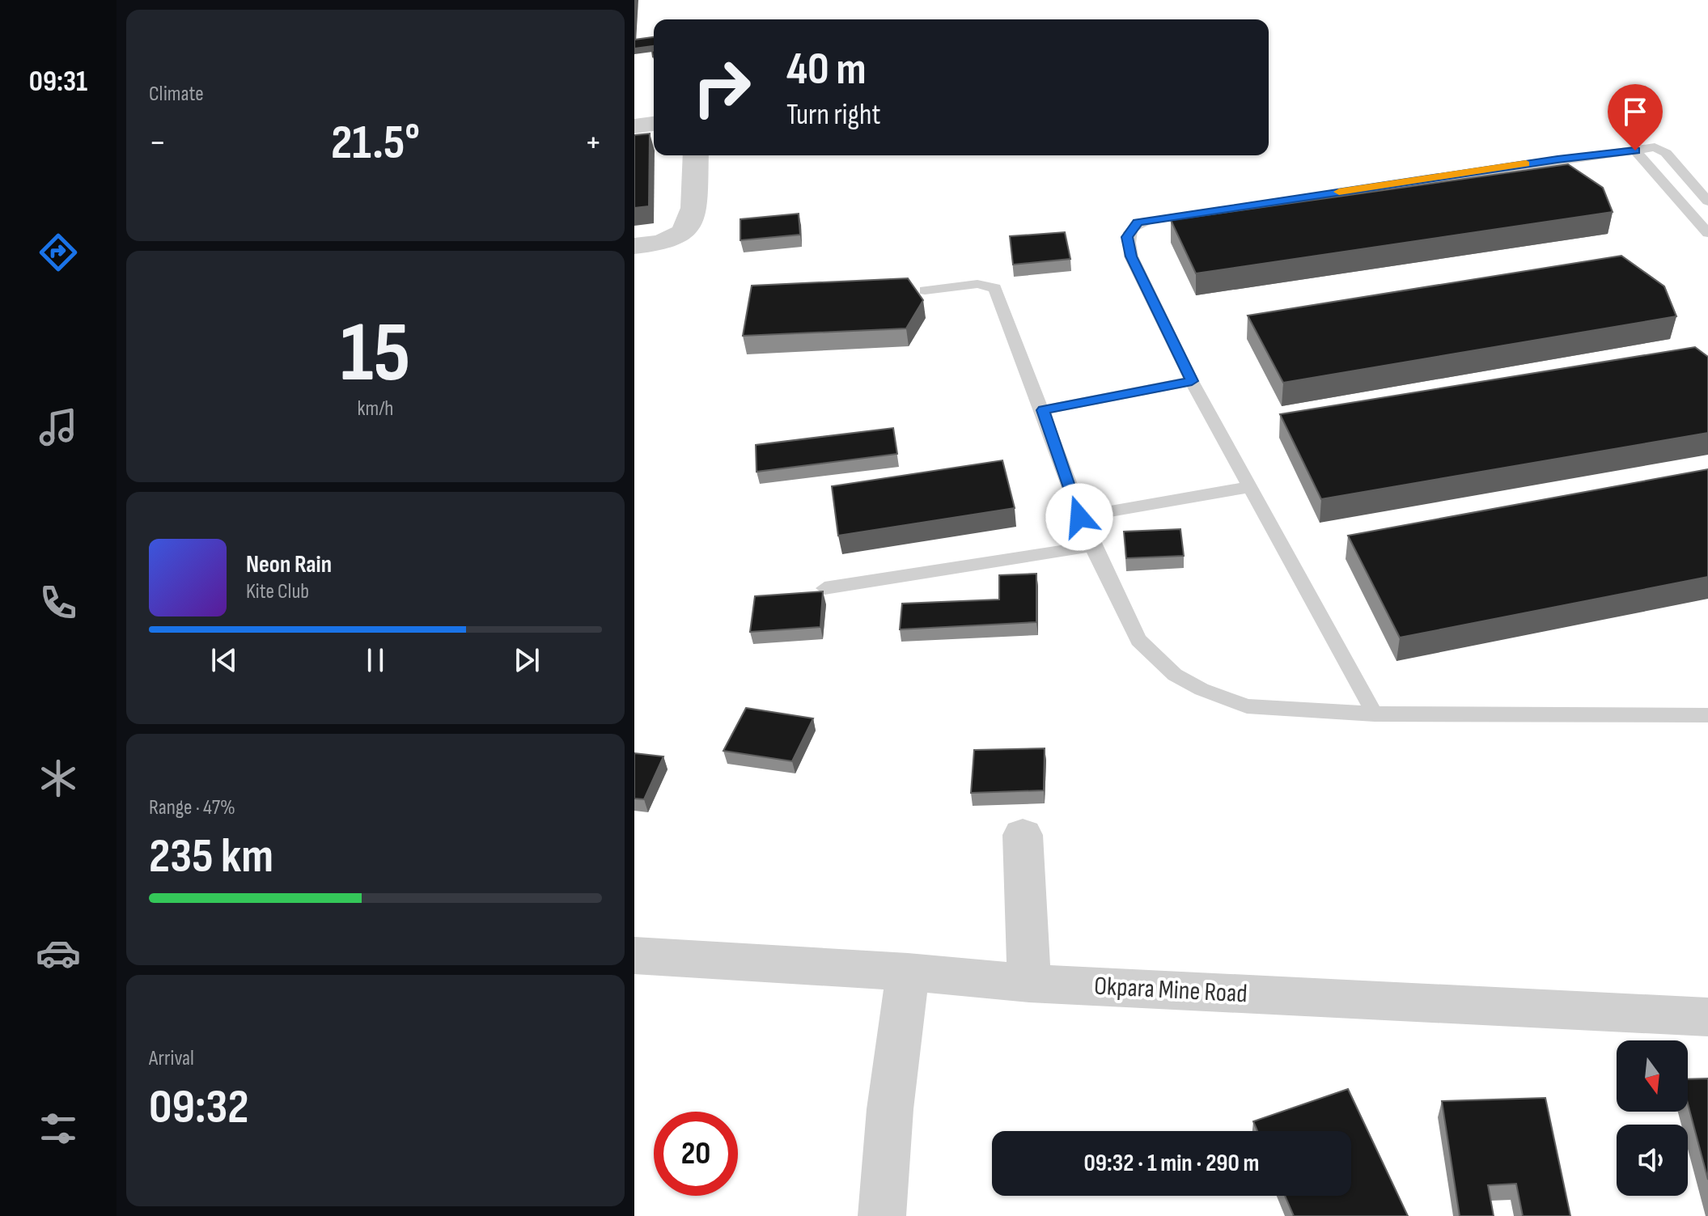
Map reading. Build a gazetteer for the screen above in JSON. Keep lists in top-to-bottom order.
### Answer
{
  "streets": {
    "street": ["Okpara Mine Road"]
  },
  "north": "bottom",
  "page": {
    "tabs": "09:31",
    "tile": [
      "Climate",
      ["15", "km/h"],
      ["Range · 47%", "235 km"],
      ["Arrival", "09:32"]
    ],
    "turn": ["40 m", "Turn right"],
    "heat": ["−", "21.5°", "+"],
    "song": ["Neon Rain", "Kite Club"],
    "limit": "20",
    "trip": "09:32 · 1 min · 290 m"
  }
}
